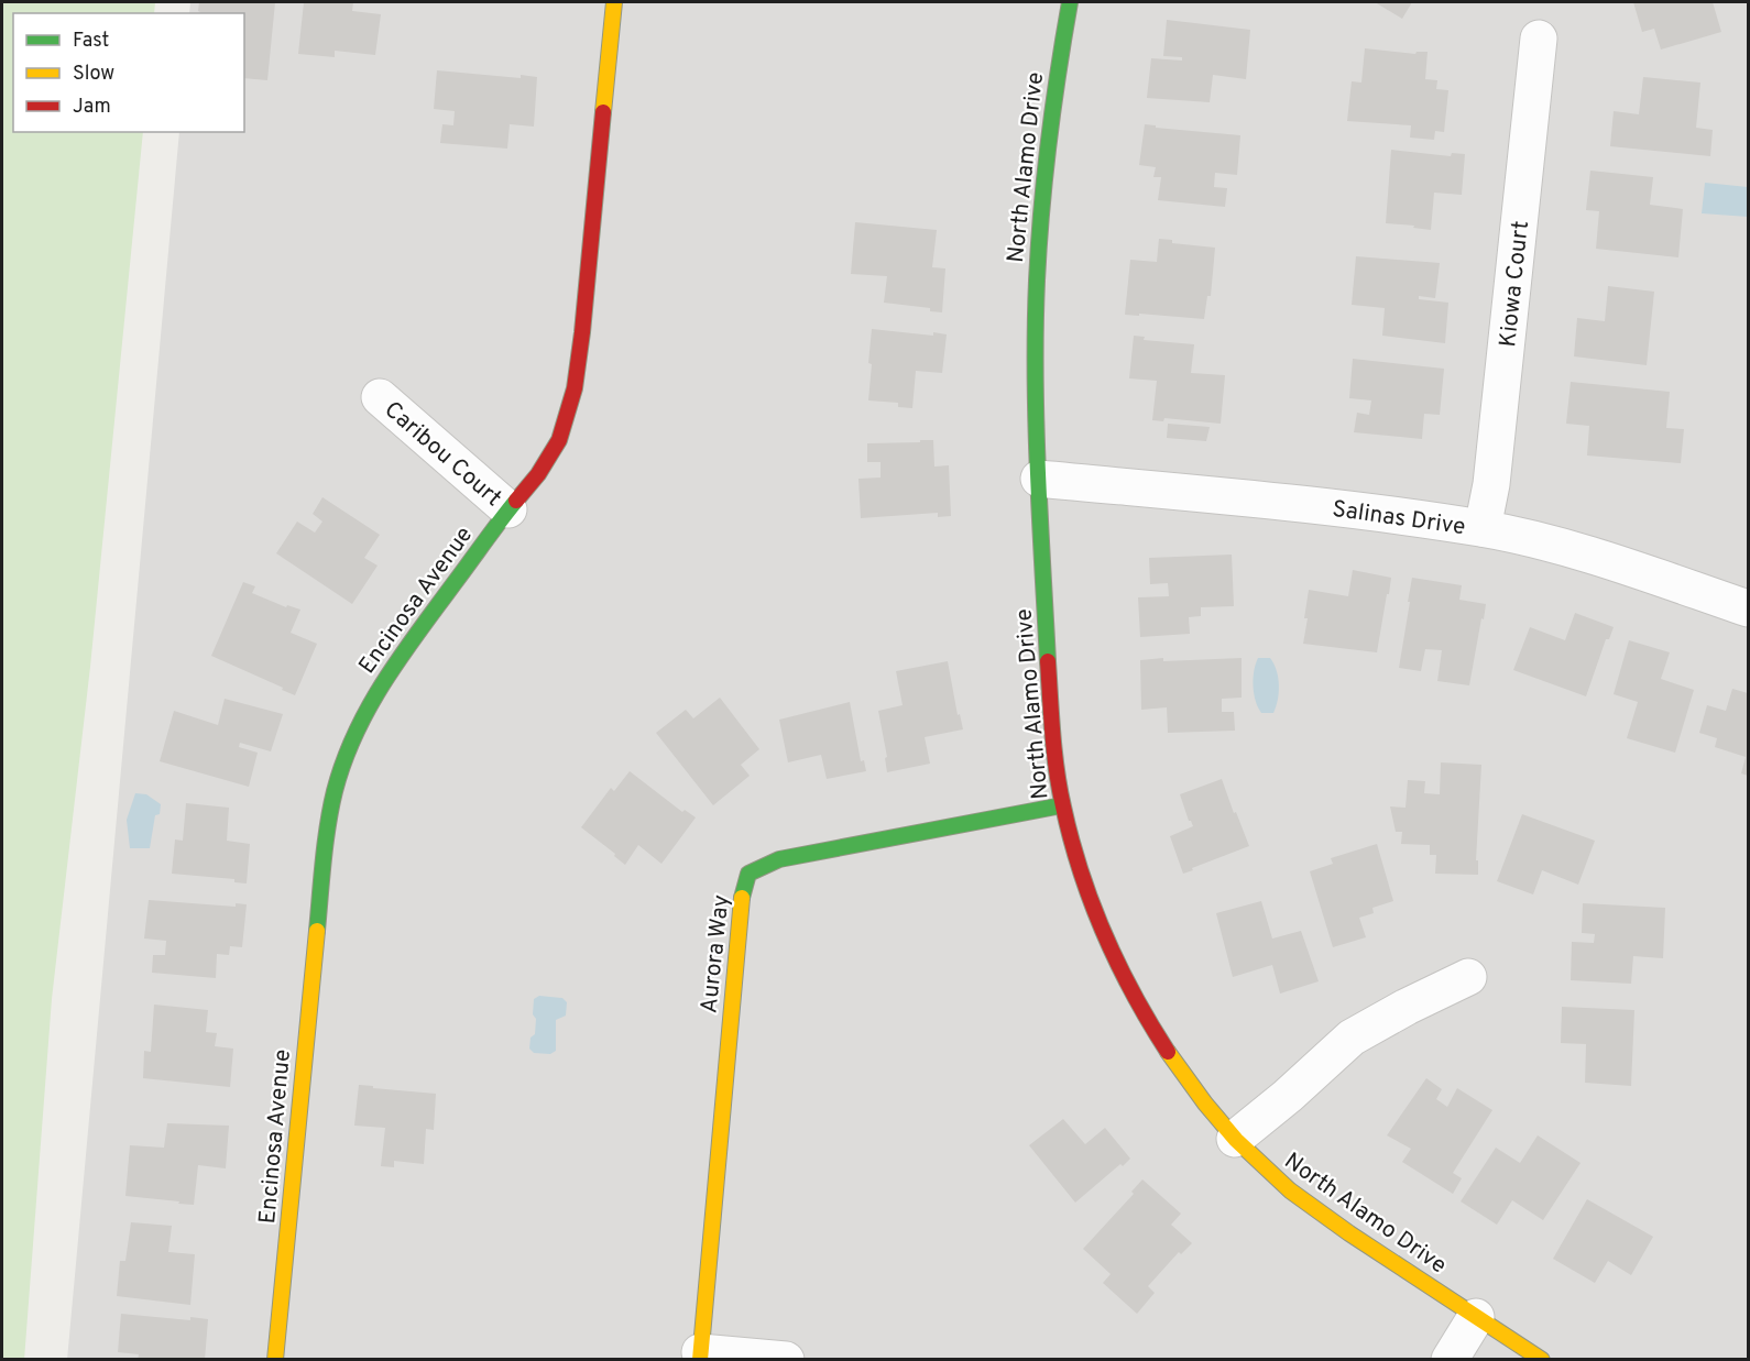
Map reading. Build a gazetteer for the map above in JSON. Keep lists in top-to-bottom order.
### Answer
{
  "streets": {
    "street": [
      "North Alamo Drive",
      "Kiowa Court",
      "Caribou Court",
      "Salinas Drive",
      "Encinosa Avenue",
      "Aurora Way"
    ]
  },
  "crossings": [
    ["North Alamo Drive", "Salinas Drive"],
    ["North Alamo Drive", "Aurora Way"],
    ["Kiowa Court", "Salinas Drive"],
    ["Caribou Court", "Encinosa Avenue"]
  ],
  "legend": ["Fast", "Slow", "Jam"]
}
